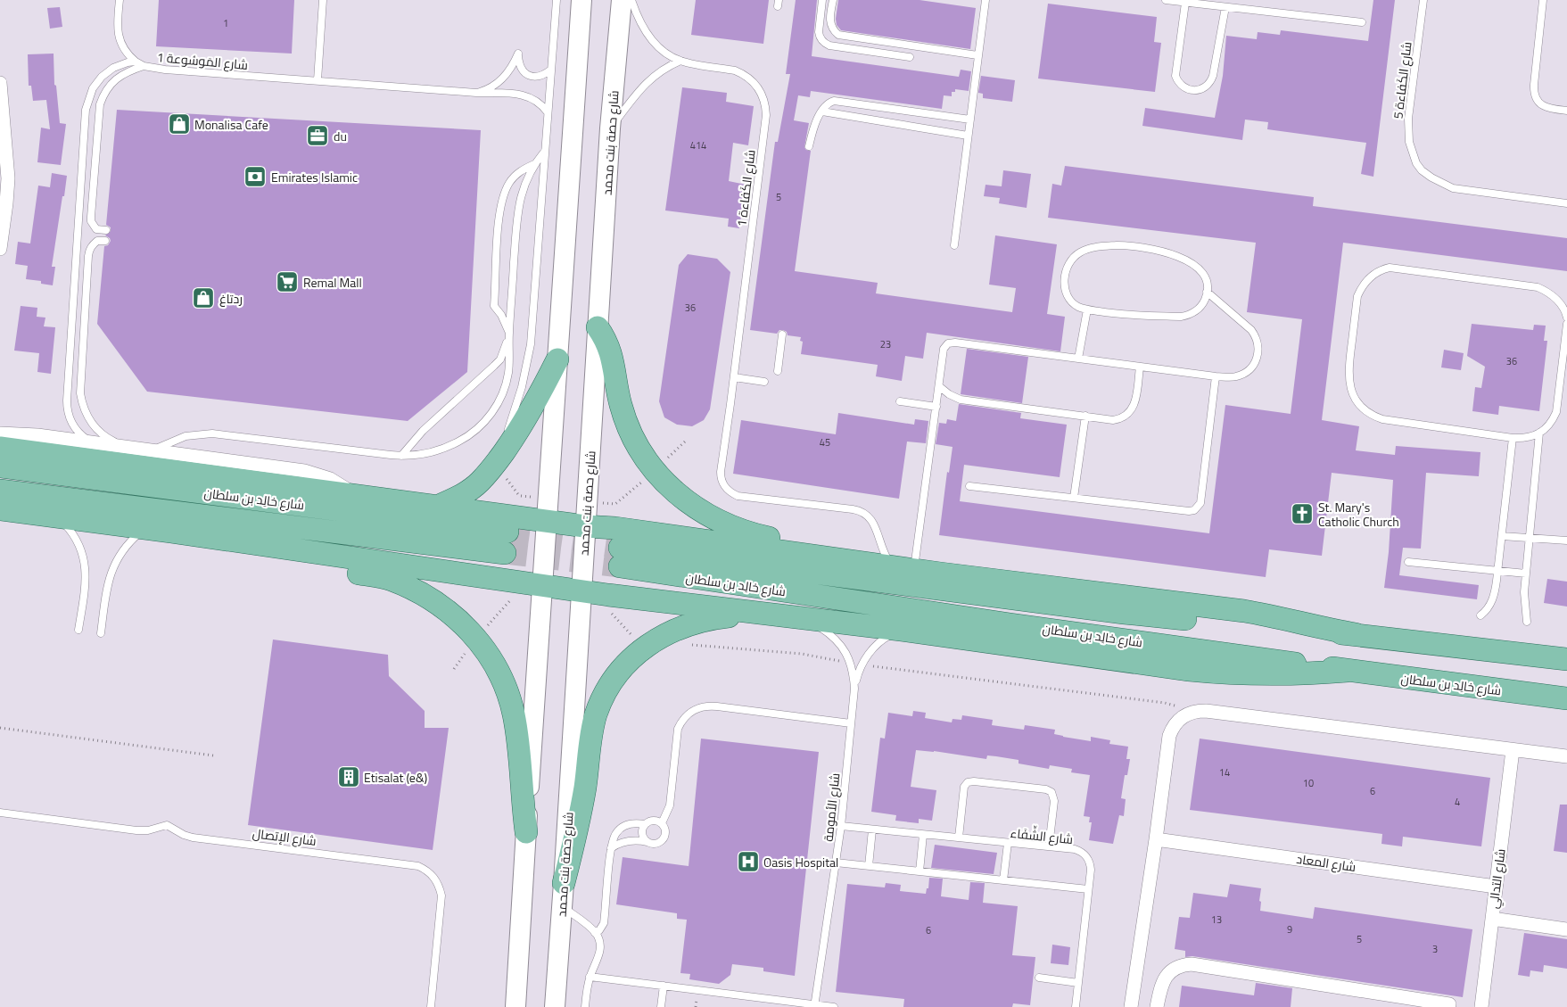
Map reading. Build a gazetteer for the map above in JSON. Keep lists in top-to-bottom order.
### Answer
{
  "streets": {
    "main road": ["شارع حصة بنت محمد", "شارع خالِد بن سلطان"],
    "street": ["شارع المعاد", "شارع التدالي"],
    "lane": [
      "شارع المَوسُوعة 1",
      "شارع الكَفاءة 5",
      "شارع الكَفاءة 1",
      "شارع الأمومة",
      "شارع الشِّفَاء",
      "شارع الإتصال"
    ]
  },
  "crossings": [
    ["شارع الأمومة", "شارع الشِّفَاء"],
    ["شارع المعاد", "شارع التدالي"]
  ],
  "places": {
    "shop": ["Monalisa Cafe", "ردتاغ"],
    "office": ["du"],
    "bank": ["Emirates Islamic"],
    "supermarket": ["Remal Mall"],
    "church": ["St. Mary's Catholic Church"],
    "building": ["Etisalat (e&)"],
    "hospital": ["Oasis Hospital"]
  },
  "house_numbers": [
    "1",
    "414",
    "5",
    "36",
    "23",
    "36",
    "45",
    "14",
    "10",
    "6",
    "4",
    "13",
    "9",
    "6",
    "5",
    "3"
  ]
}
